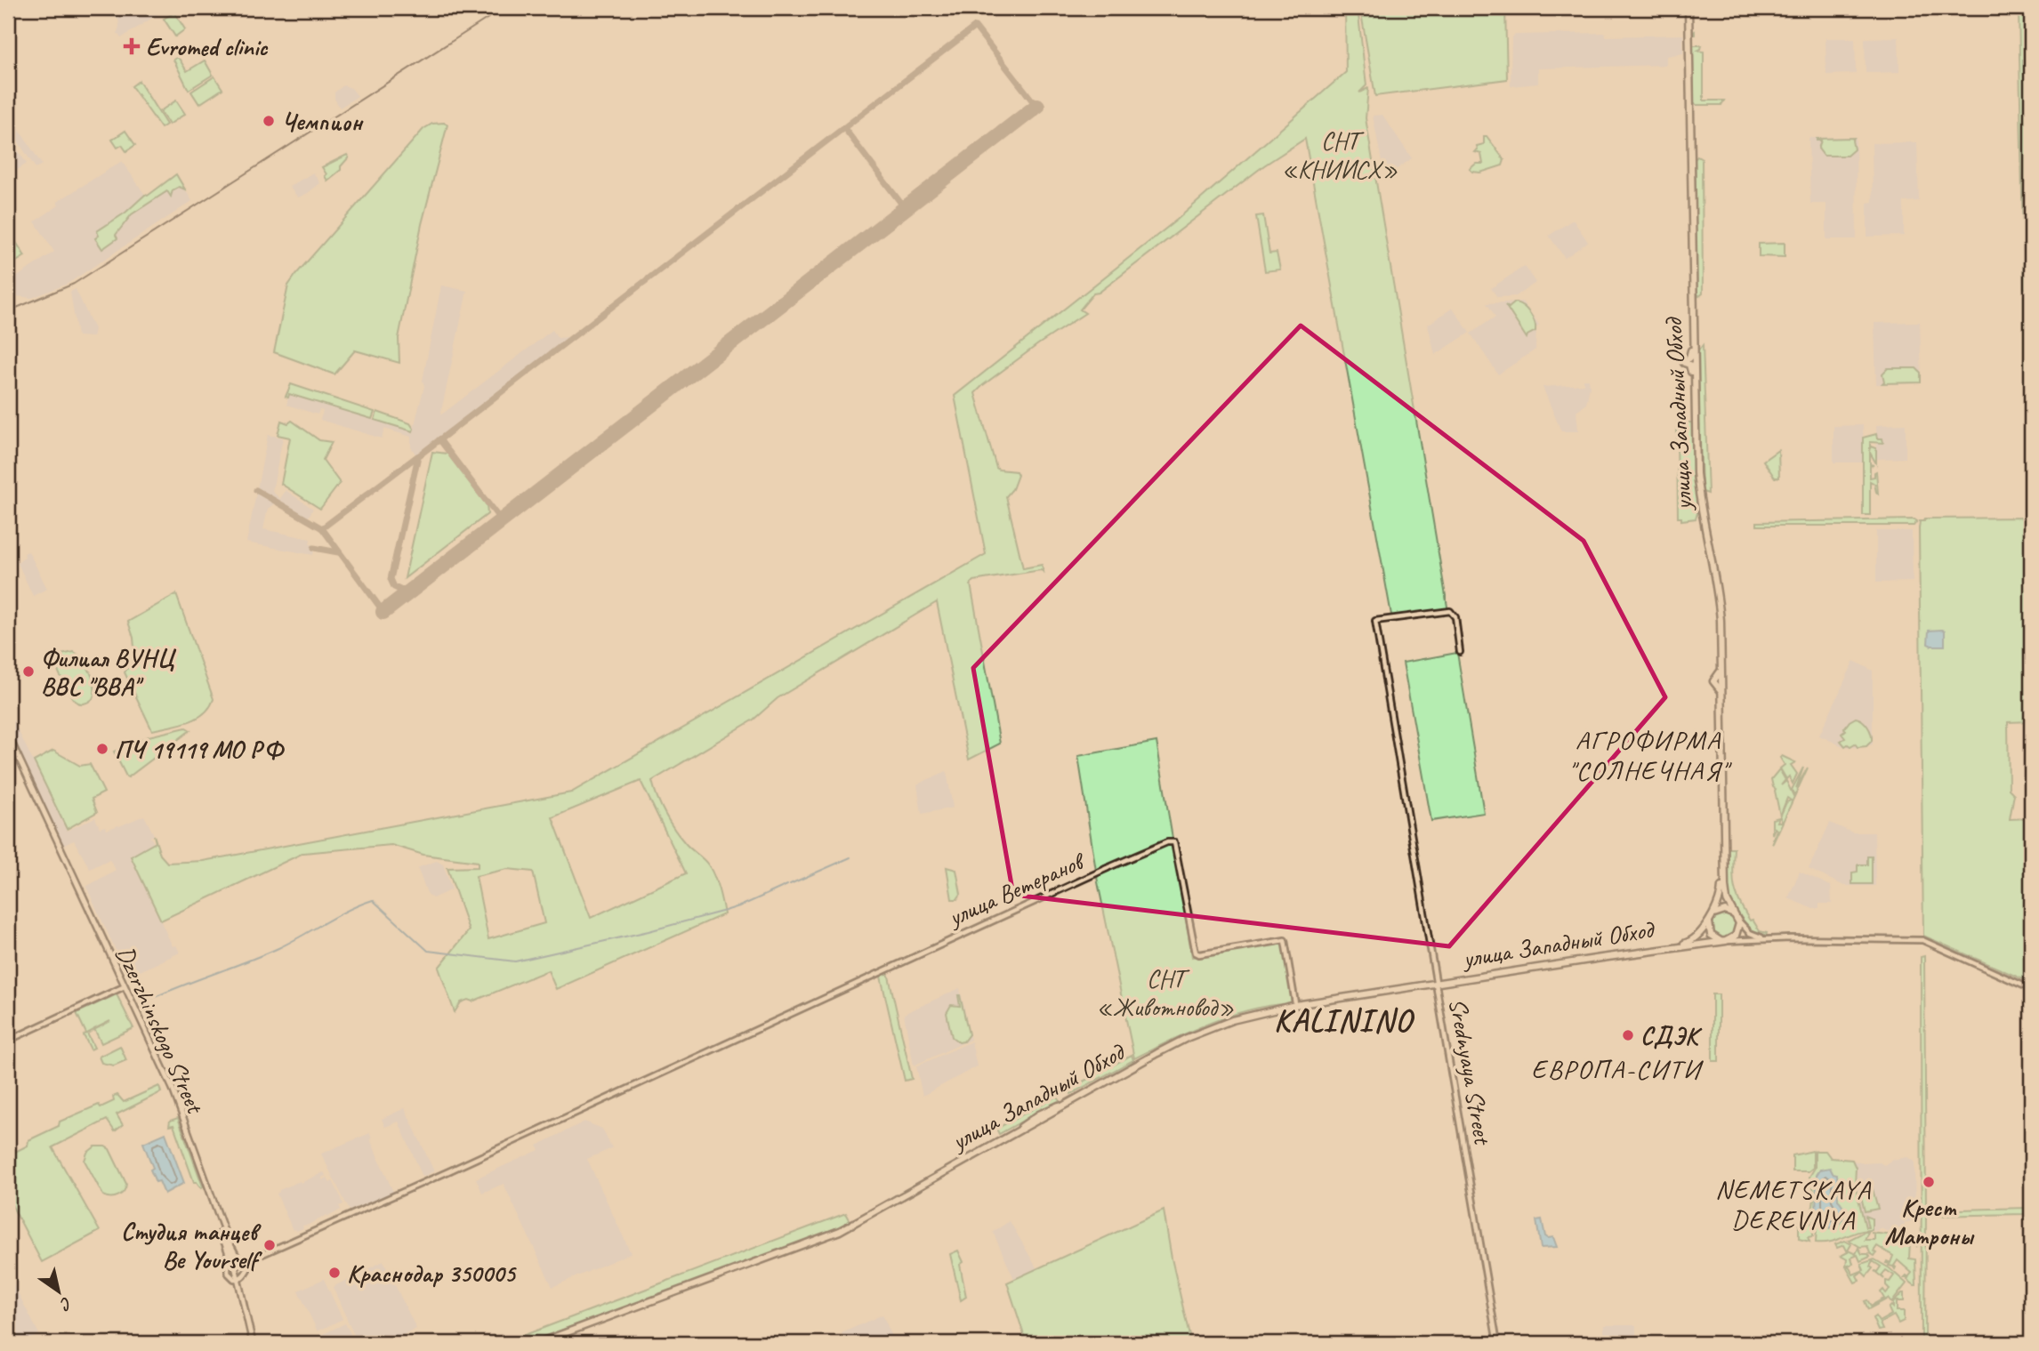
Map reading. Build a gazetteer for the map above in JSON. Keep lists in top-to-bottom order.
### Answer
{
  "streets": {
    "highway": ["улица Западный Обход"],
    "main road": ["Dzerzhinskogo Street"],
    "street": ["улица Ветеранов", "Srednyaya Street"]
  },
  "crossings": [
    ["улица Западный Обход", "улица Ветеранов"],
    ["улица Западный Обход", "Srednyaya Street"],
    ["улица Ветеранов", "Dzerzhinskogo Street"]
  ],
  "districts": [
    "АГРОФИРМА \"СОЛНЕЧНАЯ\"",
    "KALININO",
    "ЕВРОПА-СИТИ",
    "NEMETSKAYA DEREVNYA"
  ],
  "parks": ["СНТ «КНИИСХ»", "СНТ «Животновод»"],
  "places": {
    "health": ["Evromed clinic"],
    "other": [
      "Чемпион",
      "Филиал ВУНЦ ВВС \"ВВА\"",
      "ПЧ 19119 МО РФ",
      "СДЭК",
      "Крест Матроны",
      "Студия танцев Be Yourself",
      "Краснодар 350005"
    ]
  },
  "north": "bottom right"
}
